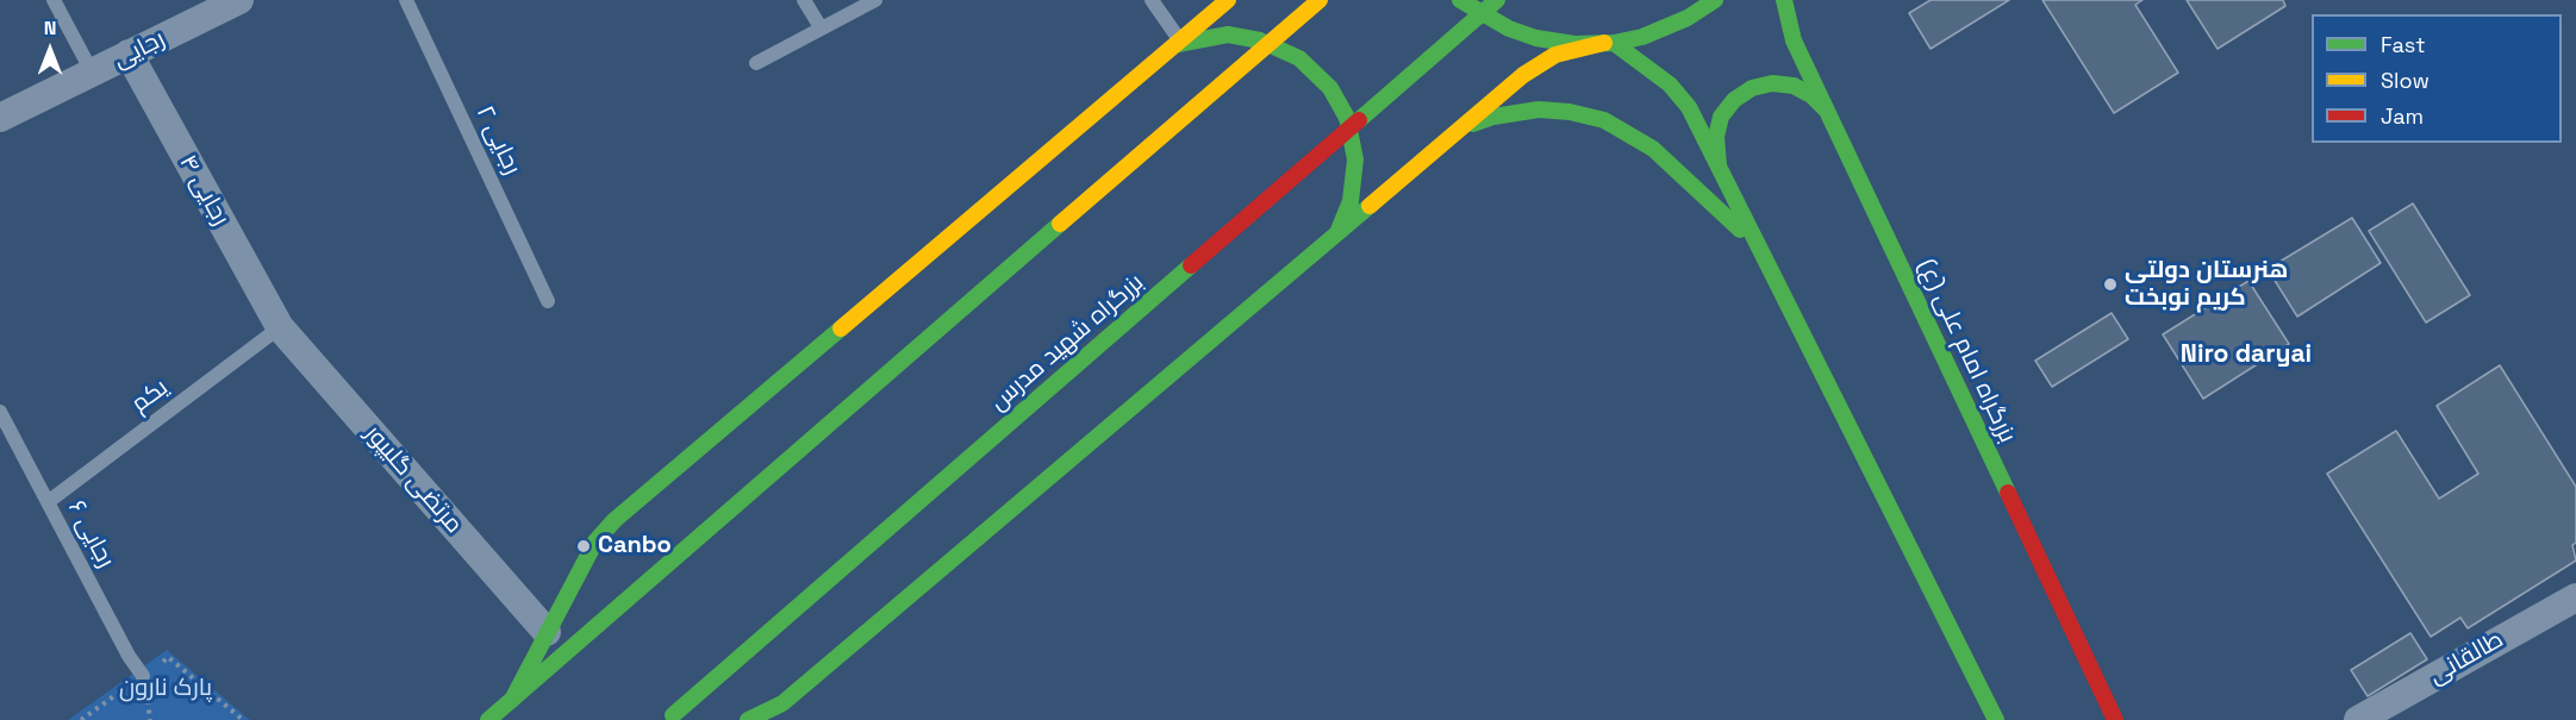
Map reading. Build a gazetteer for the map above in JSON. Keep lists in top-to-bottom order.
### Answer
{
  "streets": {
    "highway": ["بزرگراه شهید مدرس", "بزرگراه امام علی (ع)"],
    "street": [
      "رجایی",
      "رجایی ۴",
      "مرتضی گلیپور",
      "طالقانی"
    ],
    "lane": ["رجایی ۲", "یکم", "رجایی ۶"]
  },
  "crossings": [
    ["رجایی", "رجایی ۴"],
    ["رجایی ۴", "یکم"],
    ["رجایی ۴", "مرتضی گلیپور"],
    ["یکم", "مرتضی گلیپور"],
    ["یکم", "رجایی ۶"]
  ],
  "districts": ["Niro daryai"],
  "parks": ["پارک نارون"],
  "places": ["هنرستان دولتی کریم نوبخت", "Canbo"],
  "legend": ["Fast", "Slow", "Jam"],
  "north": "top"
}
